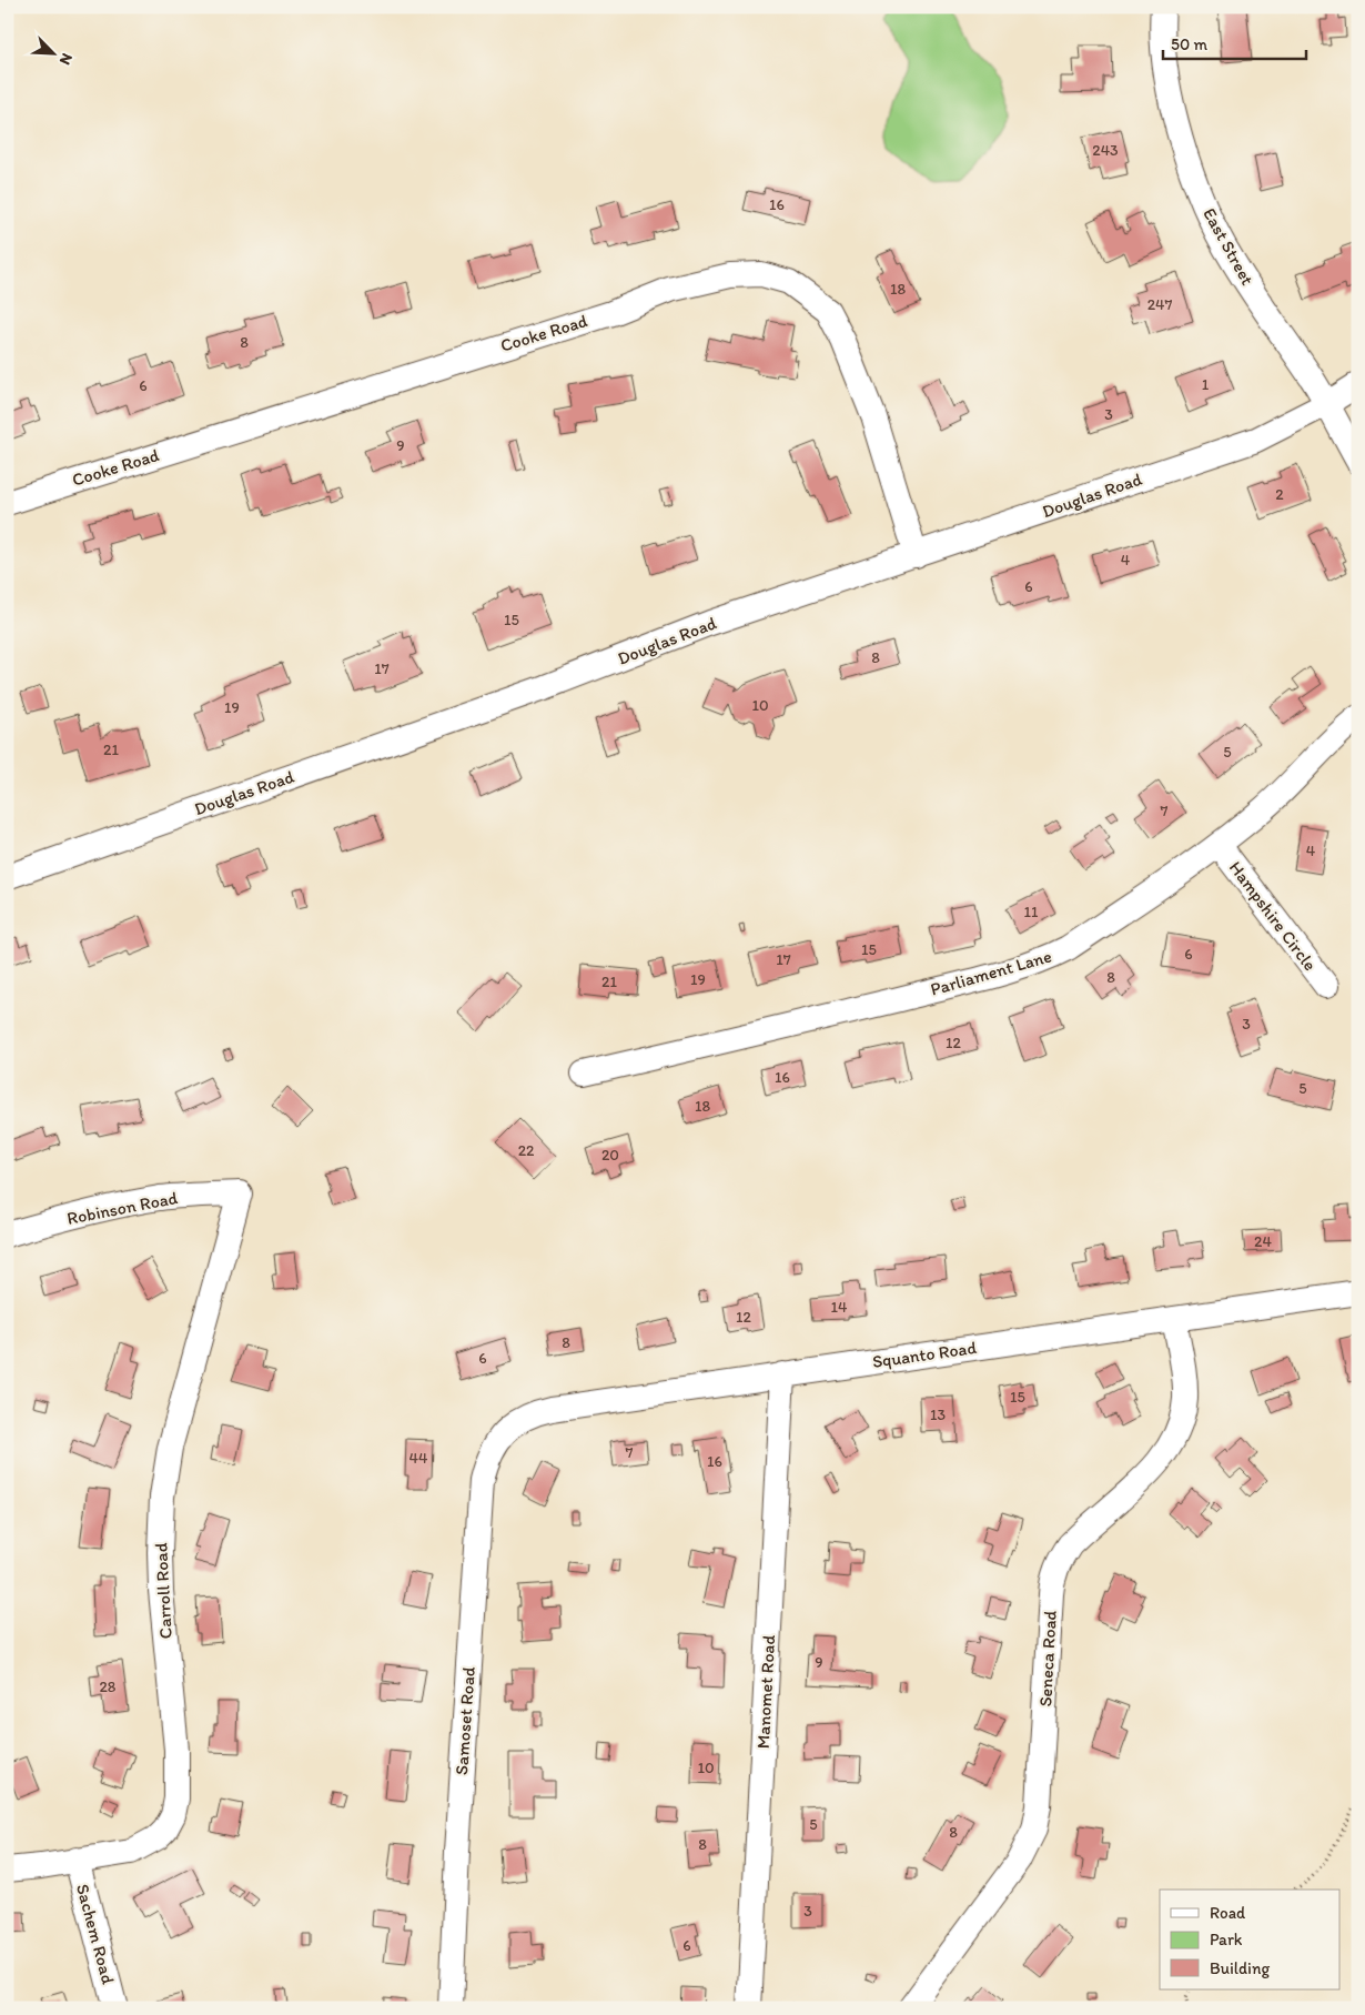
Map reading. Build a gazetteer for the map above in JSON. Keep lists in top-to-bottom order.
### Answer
{
  "streets": {
    "street": [
      "East Street",
      "Cooke Road",
      "Douglas Road",
      "Hampshire Circle",
      "Parliament Lane",
      "Robinson Road",
      "Squanto Road",
      "Carroll Road",
      "Seneca Road",
      "Manomet Road",
      "Samoset Road",
      "Sachem Road"
    ]
  },
  "crossings": [
    ["East Street", "Douglas Road"],
    ["Cooke Road", "Douglas Road"],
    ["Hampshire Circle", "Parliament Lane"],
    ["Robinson Road", "Carroll Road"],
    ["Squanto Road", "Seneca Road"],
    ["Squanto Road", "Manomet Road"],
    ["Squanto Road", "Samoset Road"],
    ["Carroll Road", "Sachem Road"]
  ],
  "house_numbers": [
    "243",
    "16",
    "18",
    "247",
    "8",
    "1",
    "6",
    "3",
    "9",
    "2",
    "4",
    "6",
    "15",
    "8",
    "17",
    "10",
    "19",
    "21",
    "5",
    "7",
    "4",
    "11",
    "15",
    "6",
    "17",
    "8",
    "19",
    "21",
    "3",
    "12",
    "16",
    "5",
    "18",
    "22",
    "20",
    "24",
    "14",
    "12",
    "8",
    "6",
    "15",
    "13",
    "7",
    "44",
    "16",
    "9",
    "28",
    "10",
    "5",
    "8",
    "8",
    "3",
    "6"
  ],
  "legend": ["Road", "Park", "Building"],
  "scale_bar": "50 m",
  "north": "bottom right"
}
